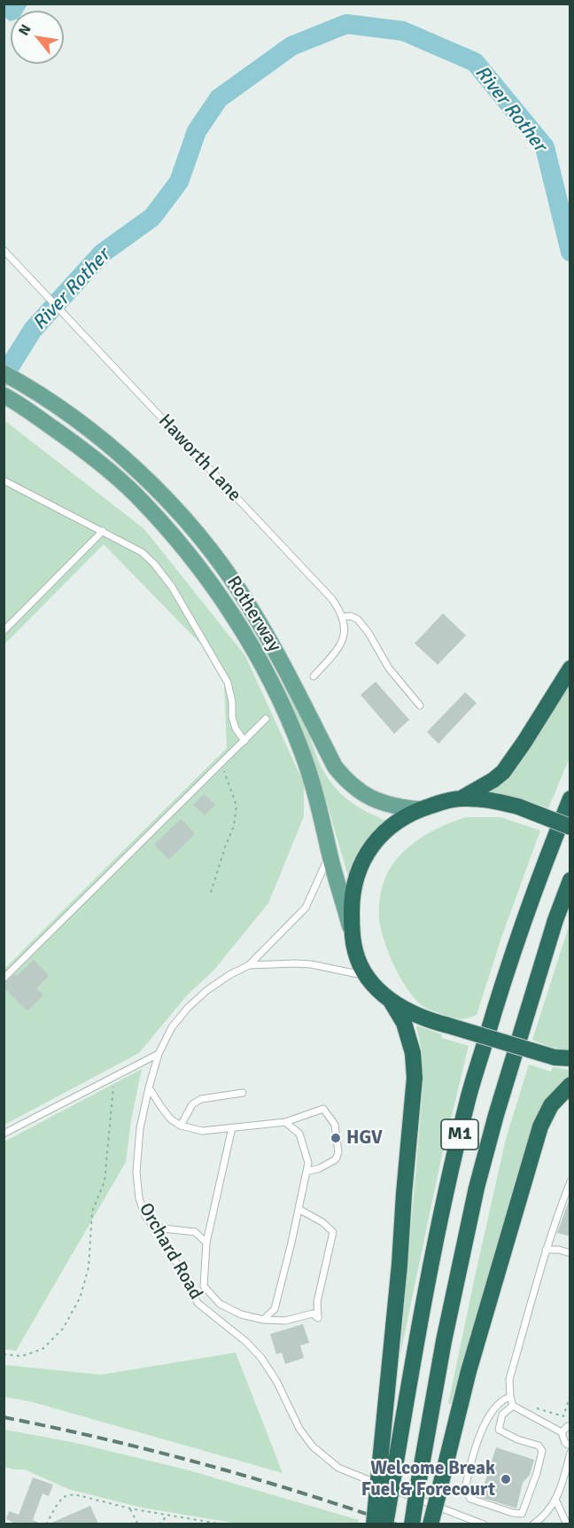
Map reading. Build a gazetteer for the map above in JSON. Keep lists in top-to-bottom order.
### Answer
{
  "streets": {
    "highway": ["M1"],
    "main road": ["Rotherway"],
    "lane": ["Haworth Lane", "Orchard Road"]
  },
  "crossings": [
    ["Rotherway", "Orchard Road"]
  ],
  "water": ["River Rother"],
  "places": ["HGV", "Welcome Break Fuel & Forecourt"],
  "north": "top left"
}
